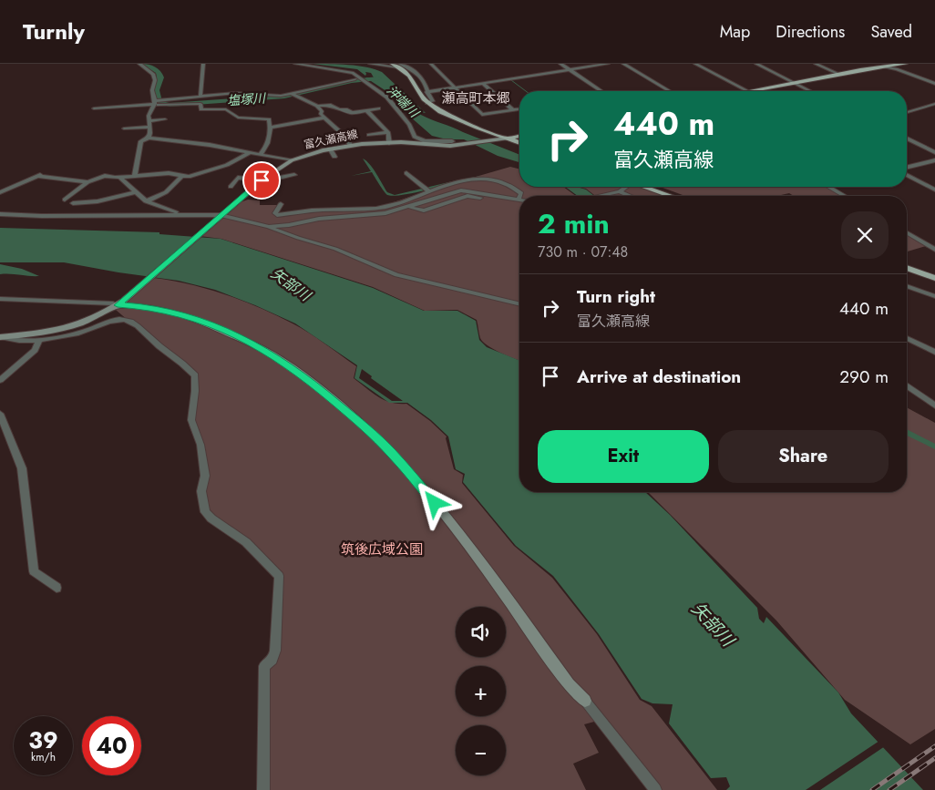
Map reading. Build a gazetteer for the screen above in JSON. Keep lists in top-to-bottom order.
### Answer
{
  "streets": {
    "main road": ["富久瀬高線"]
  },
  "districts": ["瀬高町本郷"],
  "water": ["塩塚川", "沖端川", "矢部川"],
  "parks": ["筑後広域公園"],
  "page": {
    "header": "Turnly",
    "nav": ["Map", "Directions", "Saved"],
    "turn": ["440 m", "富久瀬高線"],
    "heading": ["2 min", "730 m · 07:48"],
    "list": [
      {
        "name": "Turn right",
        "note": "富久瀬高線",
        "value": "440 m"
      },
      {
        "name": "Arrive at destination",
        "value": "290 m"
      }
    ],
    "buttons": ["Exit", "Share"],
    "map_buttons": ["+", "−"],
    "speed": "39 km/h",
    "limit": "40"
  }
}
